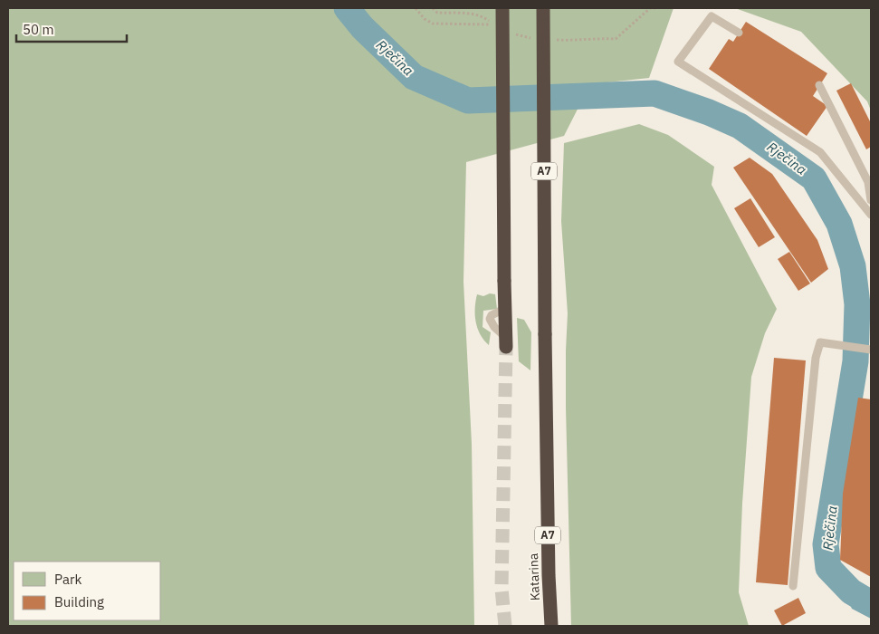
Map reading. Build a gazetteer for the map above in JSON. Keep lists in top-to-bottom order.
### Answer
{
  "streets": {
    "highway": ["A7", "Katarina"]
  },
  "water": ["Rječina"],
  "legend": ["Park", "Building"],
  "scale_bar": "50 m"
}
